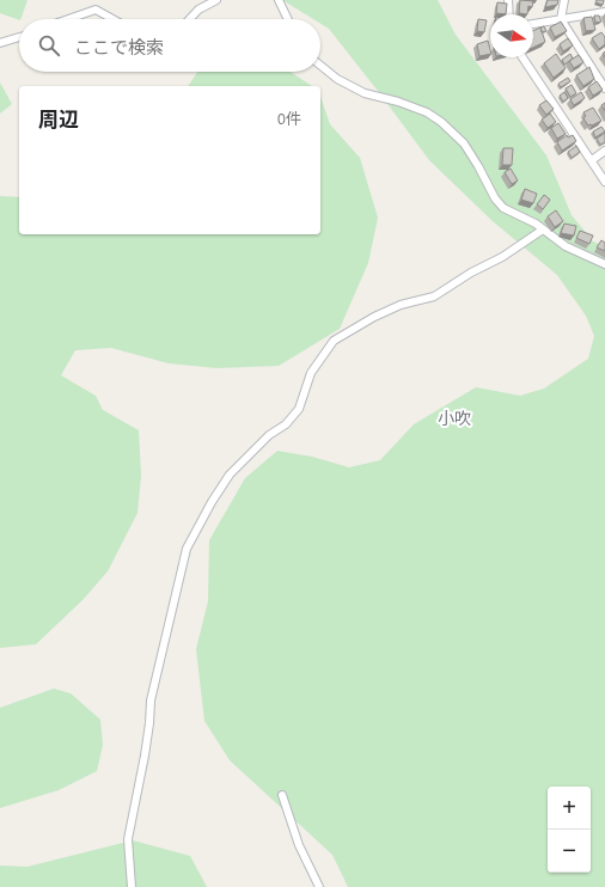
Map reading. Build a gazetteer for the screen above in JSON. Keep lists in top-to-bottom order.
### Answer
{
  "districts": ["小吹"],
  "north": "right",
  "page": {
    "search": "ここで検索",
    "heading": ["周辺", "0件"],
    "map_buttons": ["+", "−"]
  }
}
